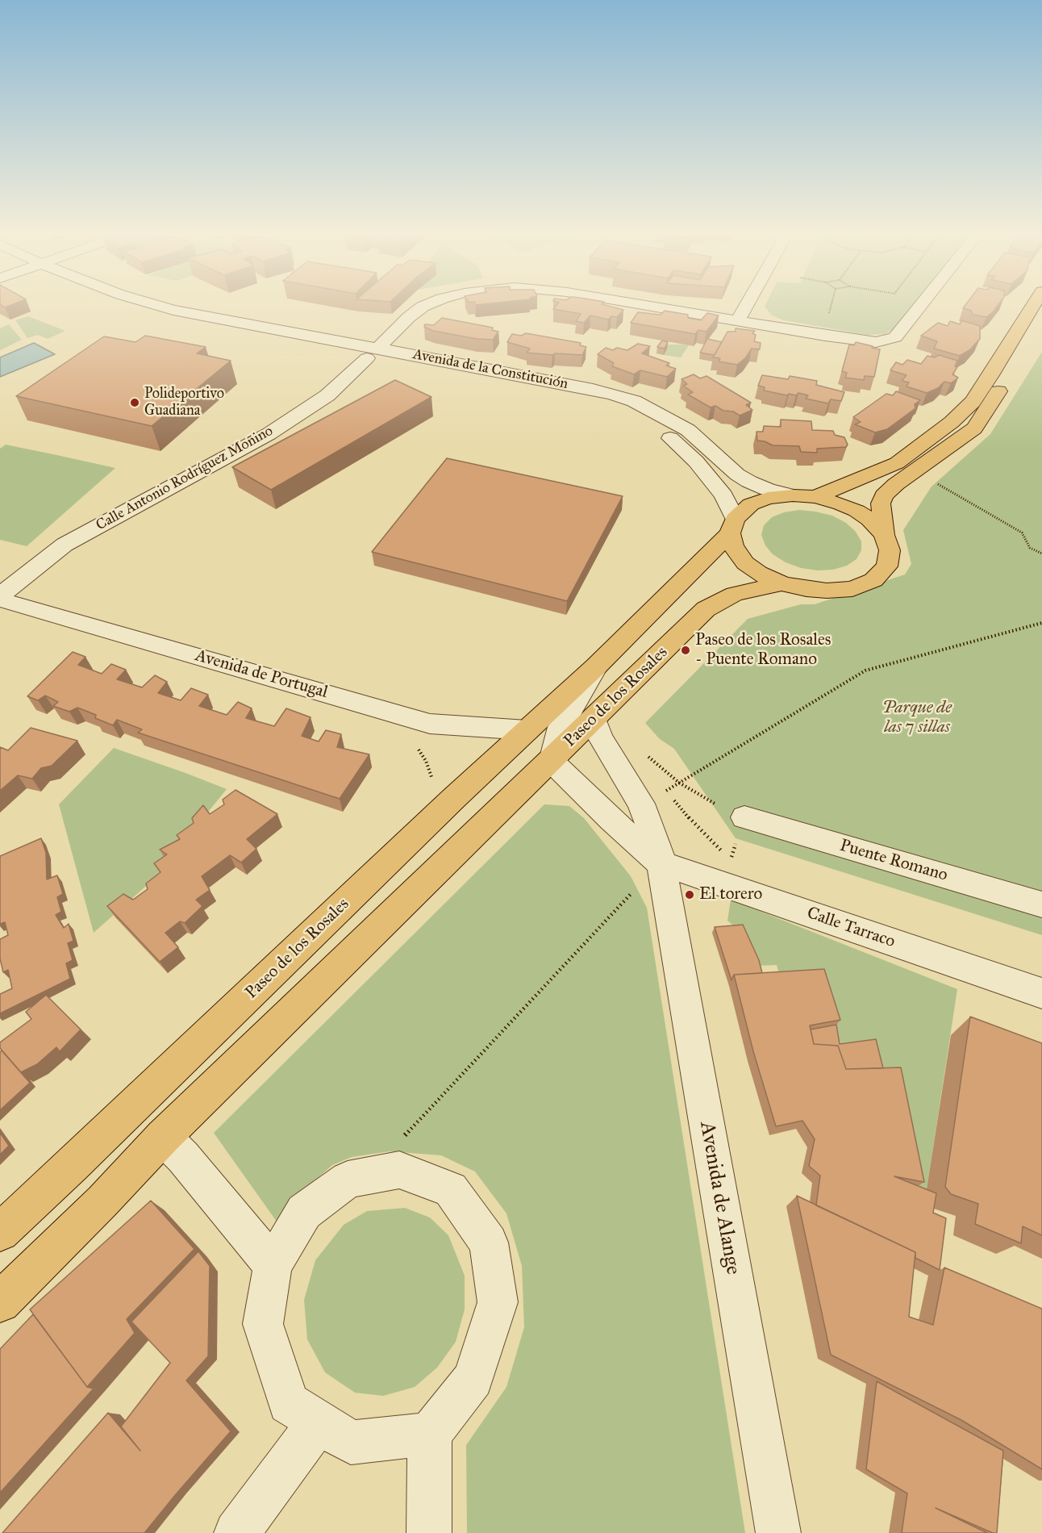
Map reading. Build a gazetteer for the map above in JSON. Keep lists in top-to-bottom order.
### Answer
{
  "streets": {
    "main road": ["Paseo de los Rosales"],
    "street": [
      "Avenida de la Constitución",
      "Calle Antonio Rodríguez Moñino",
      "Avenida de Portugal",
      "Puente Romano",
      "Calle Tarraco",
      "Avenida de Alange"
    ]
  },
  "crossings": [
    ["Avenida de la Constitución", "Calle Antonio Rodríguez Moñino"],
    ["Avenida de la Constitución", "Paseo de los Rosales"],
    ["Avenida de Portugal", "Paseo de los Rosales"],
    ["Paseo de los Rosales", "Avenida de Alange"],
    ["Calle Tarraco", "Avenida de Alange"]
  ],
  "parks": ["Parque de las 7 sillas"],
  "places": ["Polideportivo Guadiana", "Paseo de los Rosales - Puente Romano", "El torero"]
}
